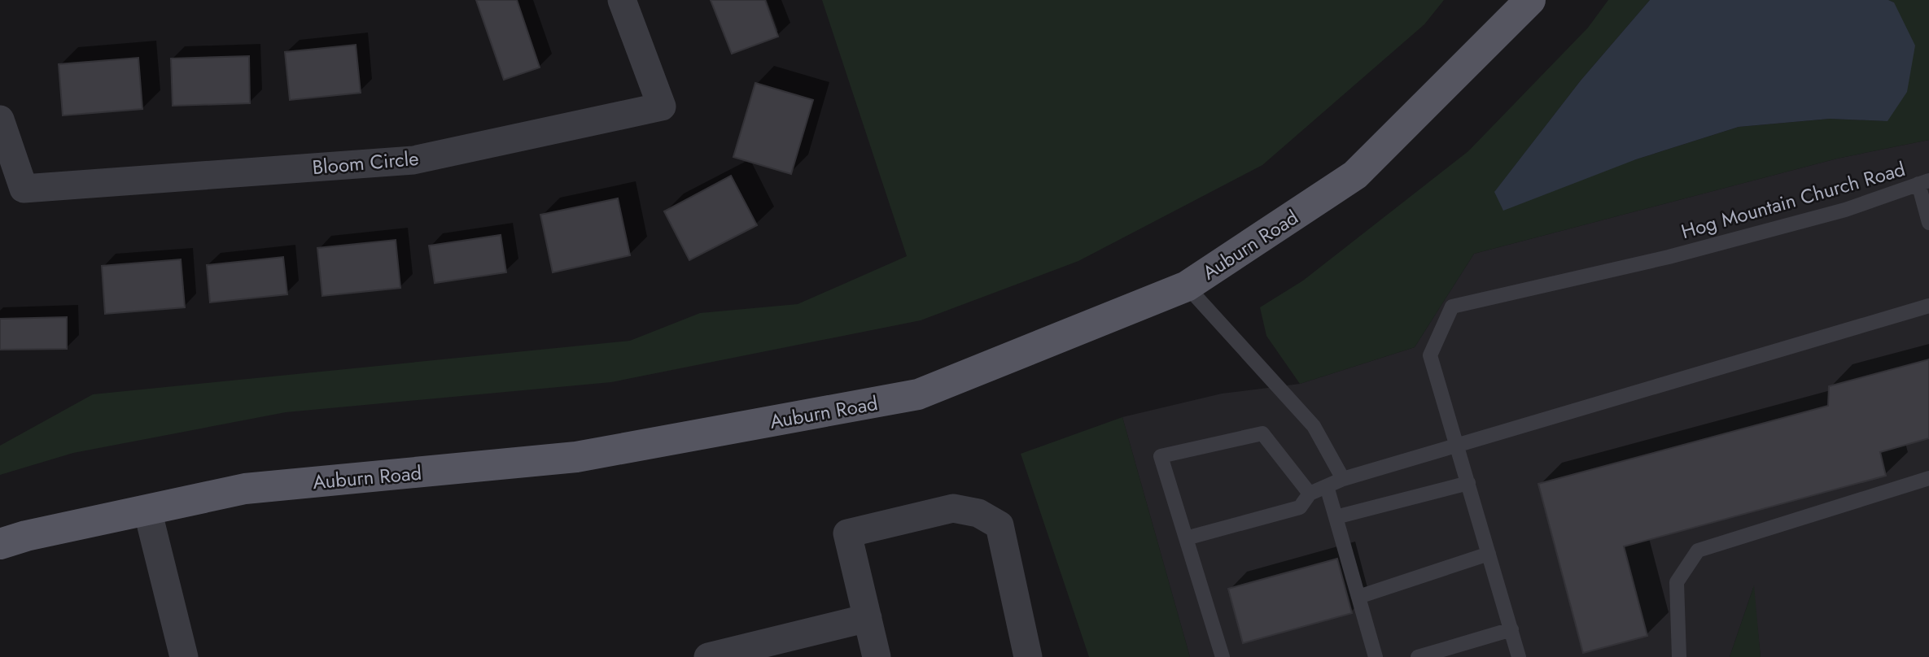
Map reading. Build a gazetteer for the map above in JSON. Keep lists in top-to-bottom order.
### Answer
{
  "streets": {
    "main road": ["Auburn Road"],
    "street": ["Bloom Circle"],
    "lane": ["Hog Mountain Church Road"]
  }
}
